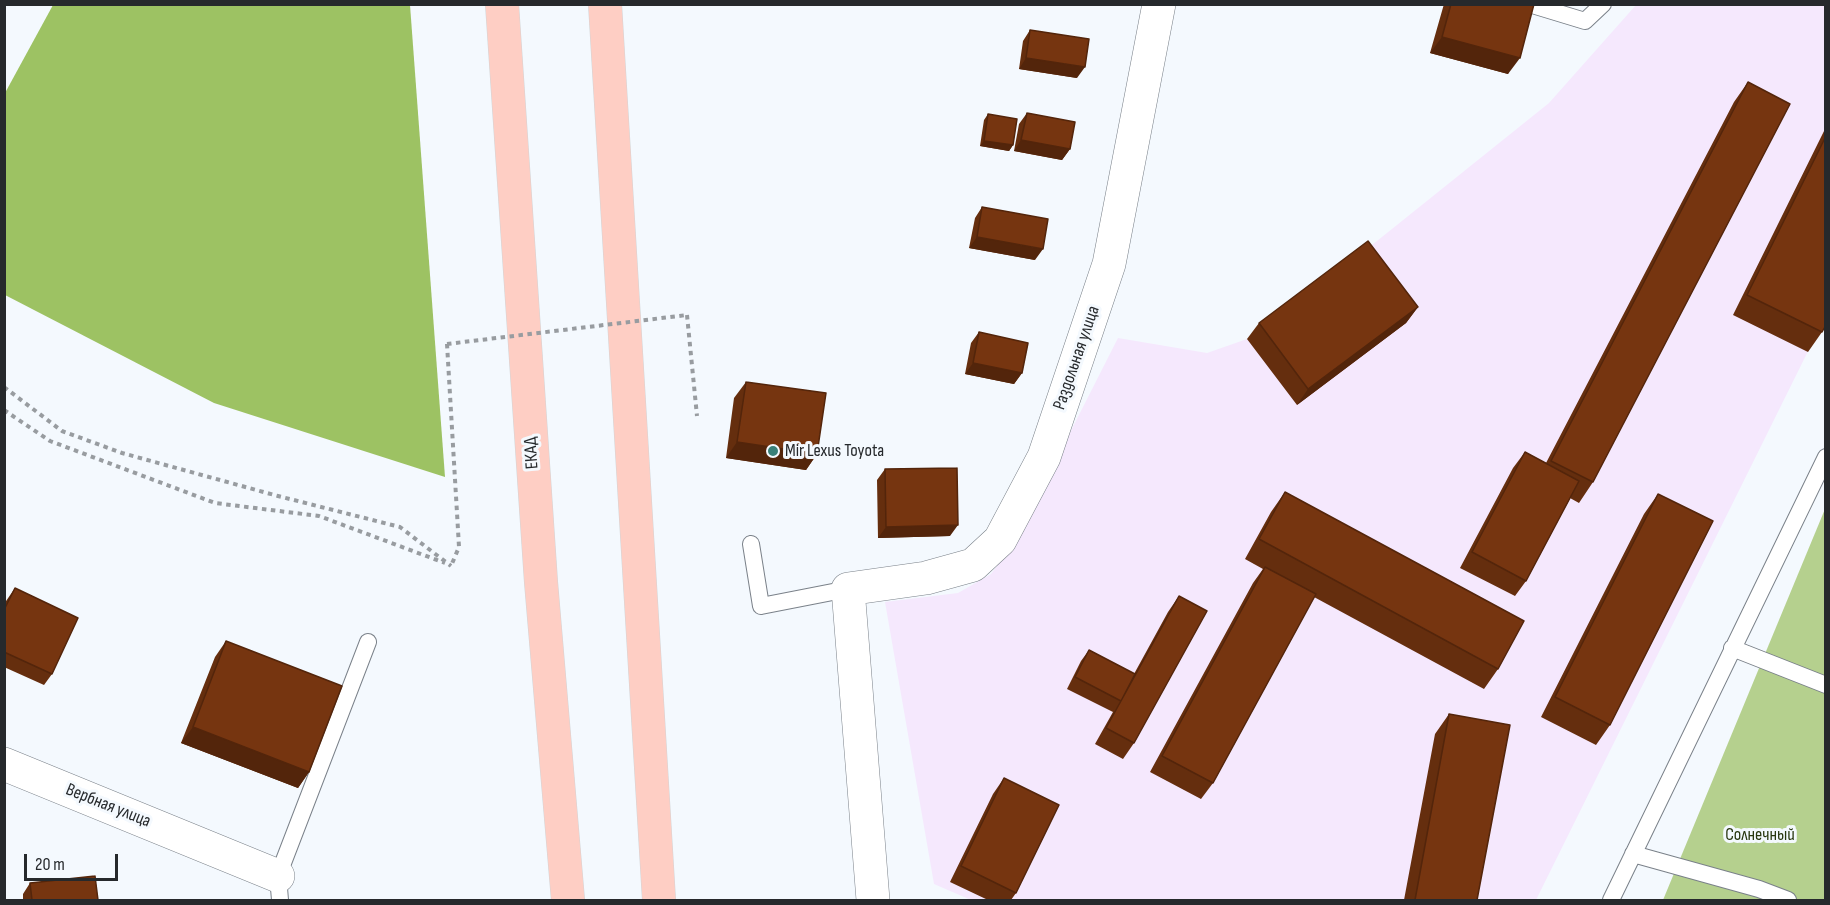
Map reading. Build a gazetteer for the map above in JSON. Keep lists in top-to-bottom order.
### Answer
{
  "streets": {
    "highway": ["ЕКАД"],
    "street": ["Раздольная улица", "Вербная улица"]
  },
  "parks": ["Солнечный"],
  "places": ["Mir Lexus Toyota"],
  "scale_bar": "20 m"
}
